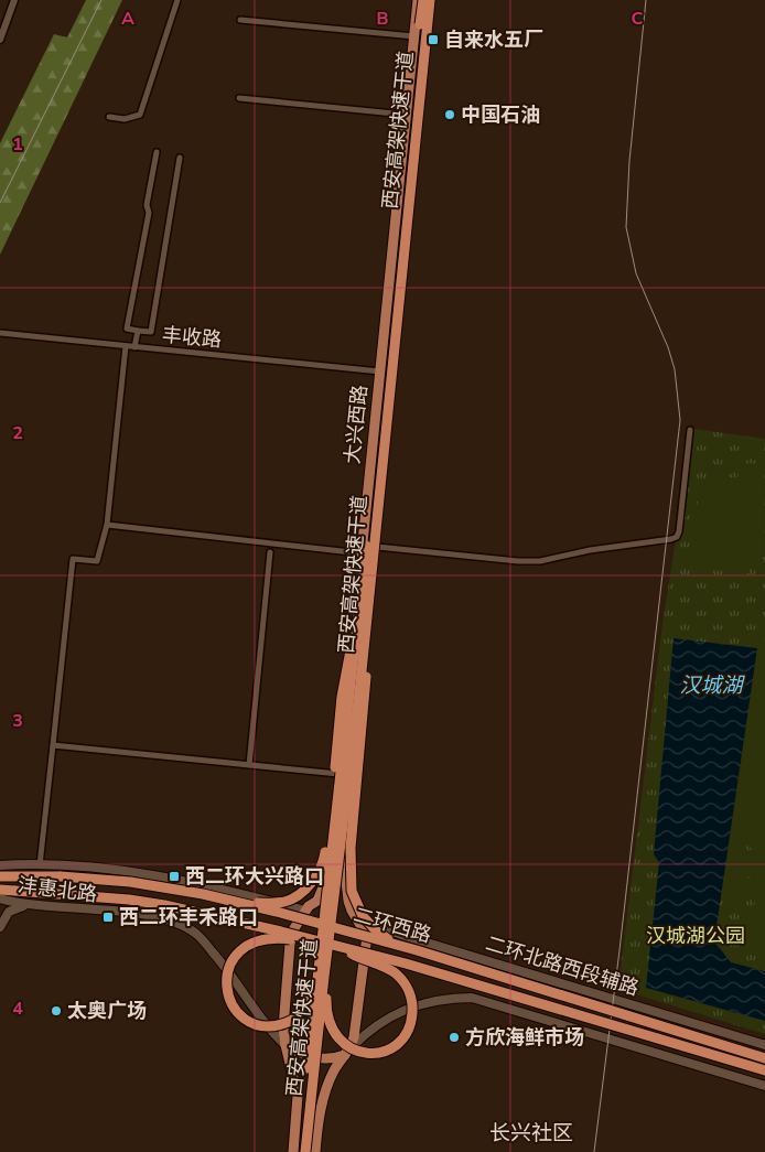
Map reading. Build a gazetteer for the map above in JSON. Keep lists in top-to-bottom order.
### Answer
{
  "streets": {
    "highway": ["西安高架快速干道", "二环西路"],
    "main road": ["大兴西路", "沣惠北路", "二环北路西段辅路"],
    "street": ["丰收路"]
  },
  "crossings": [
    ["西安高架快速干道", "大兴西路"],
    ["丰收路", "大兴西路"],
    ["大兴西路", "沣惠北路"],
    ["大兴西路", "二环北路西段辅路"]
  ],
  "districts": ["长兴社区"],
  "water": ["汉城湖"],
  "parks": ["汉城湖公园"],
  "places": {
    "transit": ["自来水五厂", "西二环大兴路口", "西二环丰禾路口"],
    "other": ["中国石油", "太奥广场", "方欣海鲜市场"]
  },
  "grid": {
    "columns": ["A", "B", "C"],
    "rows": [
      "1",
      "2",
      "3",
      "4"
    ]
  }
}
